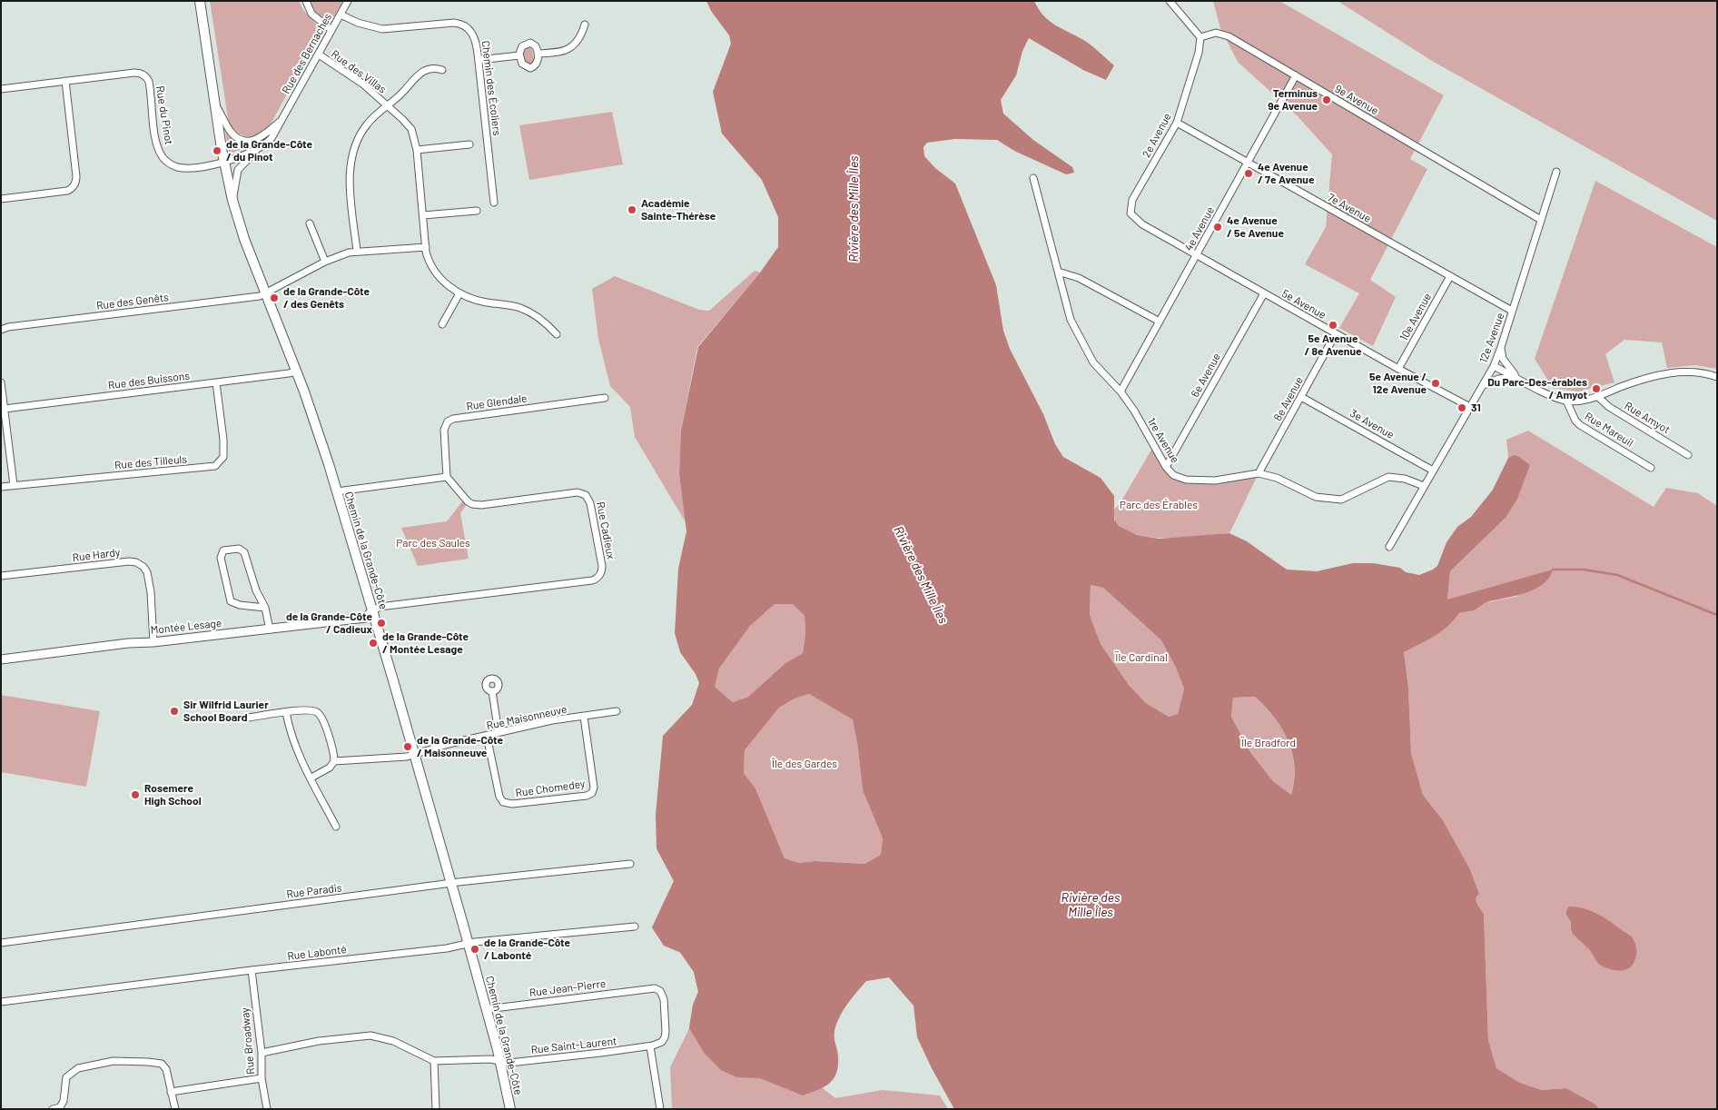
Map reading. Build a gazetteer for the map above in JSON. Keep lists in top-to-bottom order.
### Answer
{
  "streets": {
    "main road": ["Chemin de la Grande-Côte"],
    "street": [
      "Rue des Bernaches",
      "Rue des Villas",
      "Chemin des Écoliers",
      "9e Avenue",
      "Rue du Pinot",
      "2e Avenue",
      "7e Avenue",
      "4e Avenue",
      "Rue des Genêts",
      "5e Avenue",
      "10e Avenue",
      "12e Avenue",
      "6e Avenue",
      "Rue des Buissons",
      "8e Avenue",
      "Rue Glendale",
      "Rue Amyot",
      "3e Avenue",
      "Rue Mareuil",
      "1re Avenue",
      "Rue des Tilleuls",
      "Rue Cadieux",
      "Rue Hardy",
      "Montée Lesage",
      "Rue Maisonneuve",
      "Rue Chomedey",
      "Rue Paradis",
      "Rue Labonté",
      "Rue Jean-Pierre",
      "Rue Broadway",
      "Rue Saint-Laurent"
    ]
  },
  "crossings": [
    ["Rue des Bernaches", "Rue des Villas"],
    ["Rue des Bernaches", "Chemin des Écoliers"],
    ["Rue des Bernaches", "Rue du Pinot"],
    ["Rue des Bernaches", "Chemin de la Grande-Côte"],
    ["9e Avenue", "2e Avenue"],
    ["9e Avenue", "4e Avenue"],
    ["9e Avenue", "12e Avenue"],
    ["Rue du Pinot", "Chemin de la Grande-Côte"],
    ["2e Avenue", "7e Avenue"],
    ["2e Avenue", "5e Avenue"],
    ["7e Avenue", "4e Avenue"],
    ["7e Avenue", "10e Avenue"],
    ["7e Avenue", "12e Avenue"],
    ["4e Avenue", "5e Avenue"],
    ["4e Avenue", "1re Avenue"],
    ["Rue des Genêts", "Chemin de la Grande-Côte"],
    ["5e Avenue", "10e Avenue"],
    ["5e Avenue", "12e Avenue"],
    ["5e Avenue", "6e Avenue"],
    ["5e Avenue", "8e Avenue"],
    ["12e Avenue", "3e Avenue"],
    ["12e Avenue", "1re Avenue"],
    ["6e Avenue", "1re Avenue"],
    ["Rue des Buissons", "Rue des Tilleuls"],
    ["Rue des Buissons", "Chemin de la Grande-Côte"],
    ["8e Avenue", "3e Avenue"],
    ["8e Avenue", "1re Avenue"],
    ["Rue Glendale", "Rue Cadieux"],
    ["Rue Cadieux", "Chemin de la Grande-Côte"],
    ["Rue Cadieux", "Montée Lesage"],
    ["Chemin de la Grande-Côte", "Montée Lesage"],
    ["Chemin de la Grande-Côte", "Rue Maisonneuve"],
    ["Chemin de la Grande-Côte", "Rue Paradis"],
    ["Chemin de la Grande-Côte", "Rue Labonté"],
    ["Chemin de la Grande-Côte", "Rue Jean-Pierre"],
    ["Chemin de la Grande-Côte", "Rue Saint-Laurent"],
    ["Rue Hardy", "Montée Lesage"],
    ["Rue Maisonneuve", "Rue Chomedey"],
    ["Rue Labonté", "Rue Broadway"],
    ["Rue Jean-Pierre", "Rue Saint-Laurent"],
    ["Rue Broadway", "Rue Saint-Laurent"]
  ],
  "water": ["Rivière des Mille Îles"],
  "parks": [
    "Parc des Érables",
    "Parc des Saules",
    "Ïle Cardinal",
    "Ïle Bradford",
    "Île des Gardes"
  ],
  "places": [
    "Terminus 9e Avenue",
    "de la Grande-Côte / du Pinot",
    "4e Avenue / 7e Avenue",
    "Académie Sainte-Thérèse",
    "4e Avenue / 5e Avenue",
    "de la Grande-Côte / des Genêts",
    "5e Avenue / 8e Avenue",
    "5e Avenue / 12e Avenue",
    "Du Parc-Des-érables / Amyot",
    "31",
    "de la Grande-Côte / Cadieux",
    "de la Grande-Côte / Montée Lesage",
    "Sir Wilfrid Laurier School Board",
    "de la Grande-Côte / Maisonneuve",
    "Rosemere High School",
    "de la Grande-Côte / Labonté"
  ]
}
